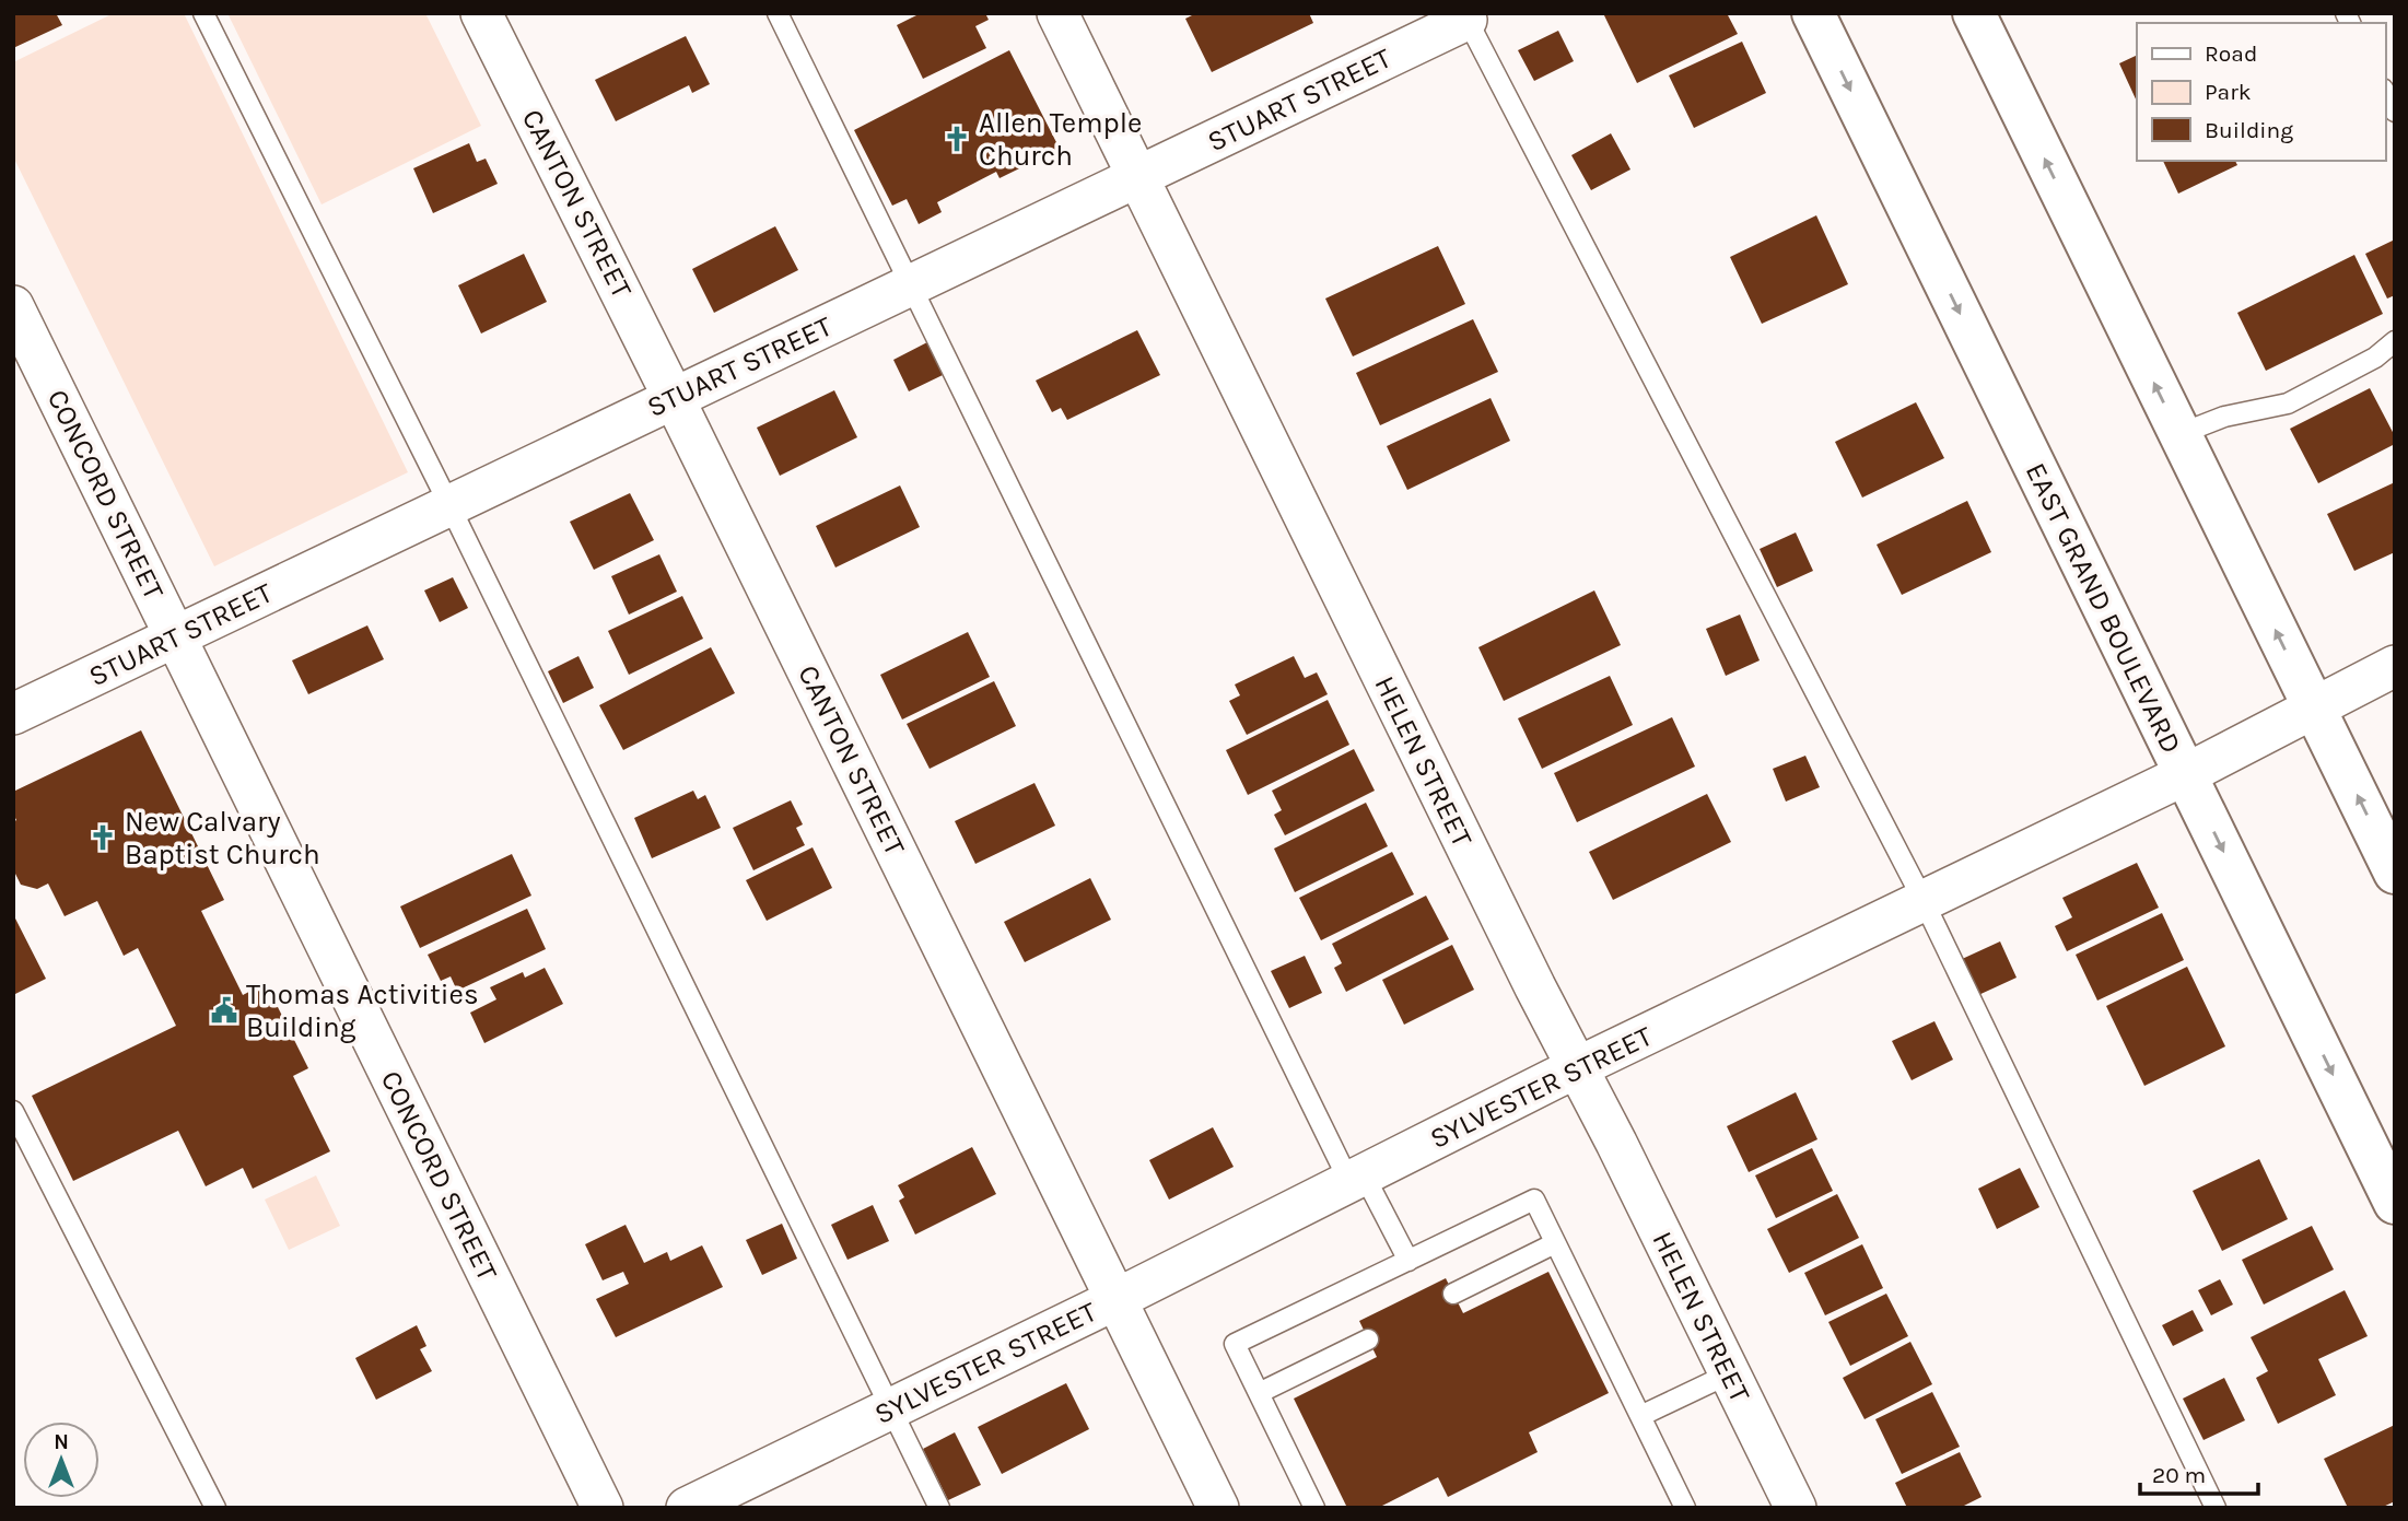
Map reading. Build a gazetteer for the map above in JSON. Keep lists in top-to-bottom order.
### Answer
{
  "streets": {
    "main road": ["EAST GRAND BOULEVARD"],
    "street": [
      "STUART STREET",
      "CANTON STREET",
      "CONCORD STREET",
      "HELEN STREET",
      "SYLVESTER STREET"
    ]
  },
  "crossings": [
    ["STUART STREET", "CANTON STREET"],
    ["STUART STREET", "CONCORD STREET"],
    ["STUART STREET", "HELEN STREET"],
    ["CANTON STREET", "SYLVESTER STREET"],
    ["EAST GRAND BOULEVARD", "SYLVESTER STREET"],
    ["HELEN STREET", "SYLVESTER STREET"]
  ],
  "places": {
    "church": ["Allen Temple Church", "New Calvary Baptist Church"],
    "public building": ["Thomas Activities Building"]
  },
  "legend": ["Road", "Park", "Building"],
  "scale_bar": "20 m",
  "north": "top"
}
